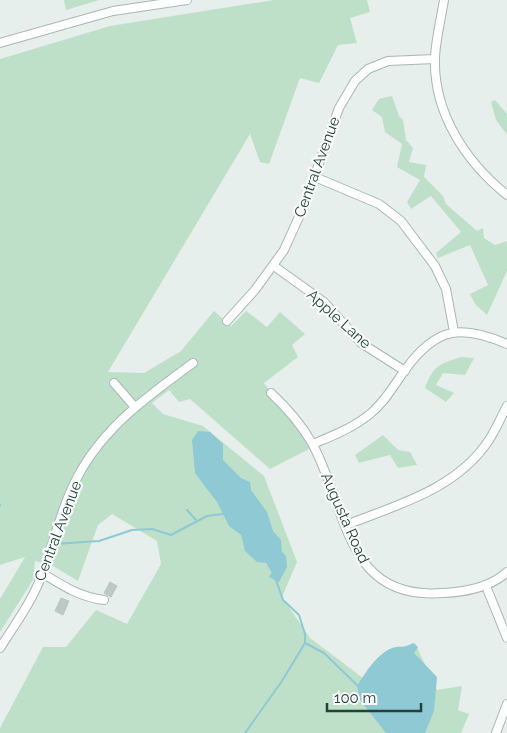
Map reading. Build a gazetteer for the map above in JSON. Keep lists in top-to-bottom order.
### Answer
{
  "streets": {
    "street": ["Central Avenue", "Apple Lane", "Augusta Road"]
  },
  "crossings": [
    ["Central Avenue", "Apple Lane"]
  ],
  "scale_bar": "100 m"
}
